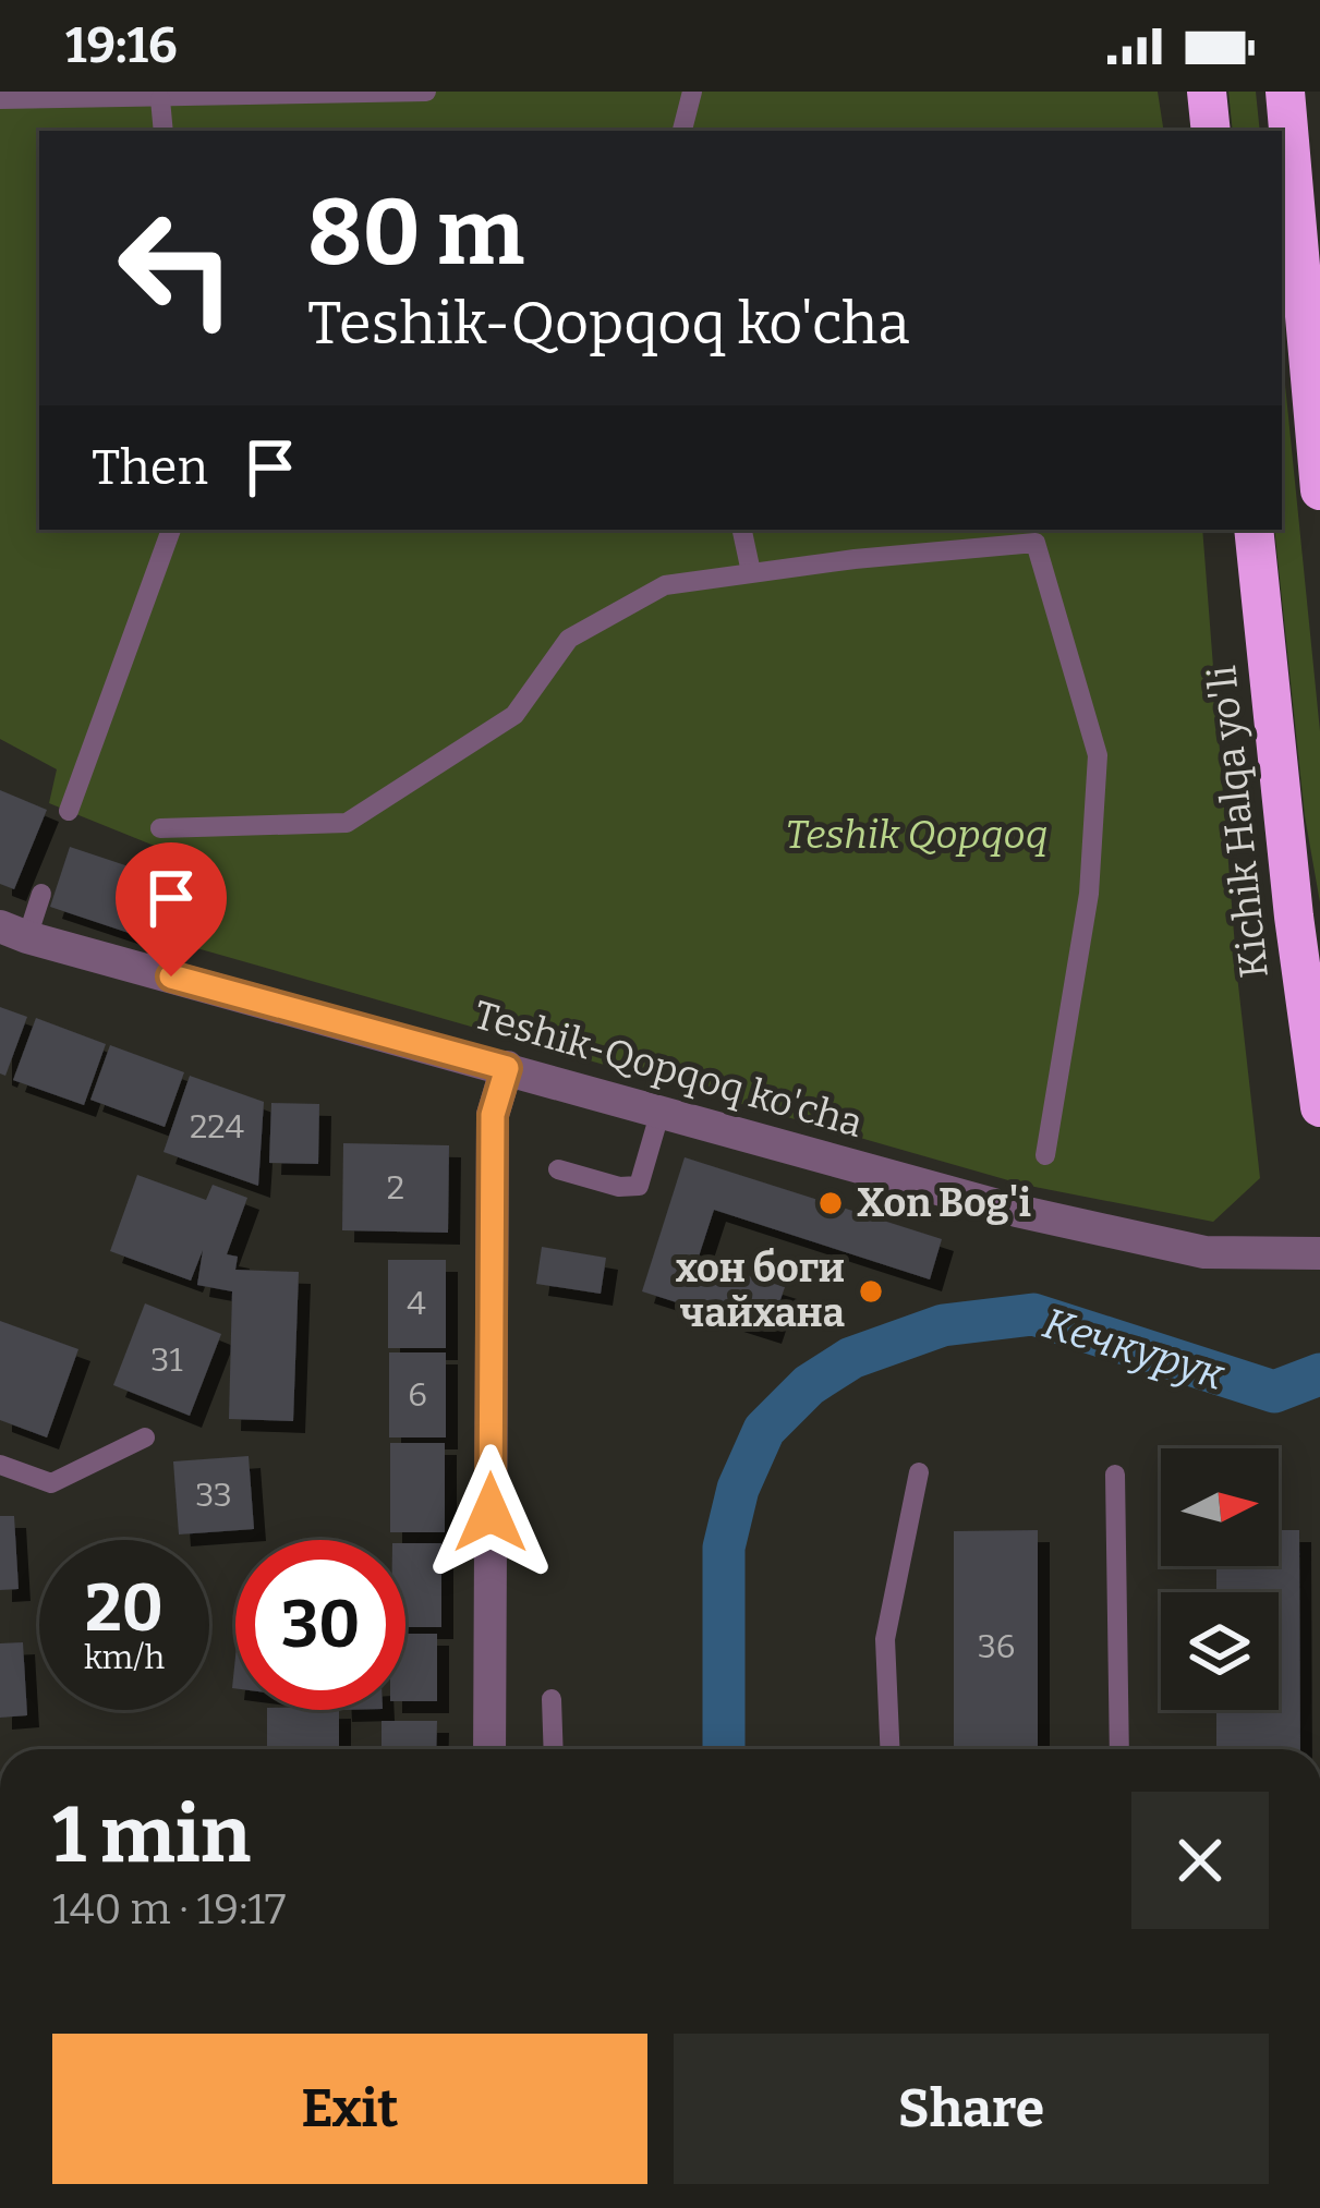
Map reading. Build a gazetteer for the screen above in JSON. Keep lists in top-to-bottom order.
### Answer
{
  "streets": {
    "highway": ["Kichik Halqa yo'li"],
    "street": ["Teshik-Qopqoq ko'cha"]
  },
  "water": ["Кечкурук"],
  "parks": ["Teshik Qopqoq"],
  "places": ["Xon Bog'i", "хон боги чайхана"],
  "house_numbers": [
    "224",
    "2",
    "4",
    "31",
    "6",
    "33",
    "36"
  ],
  "north": "right",
  "page": {
    "status": "19:16",
    "turn": ["80 m", "Teshik-Qopqoq ko'cha"],
    "then": "Then",
    "speed": "20 km/h",
    "limit": "30",
    "heading": ["1 min", "140 m · 19:17"],
    "buttons": ["Exit", "Share"]
  }
}
